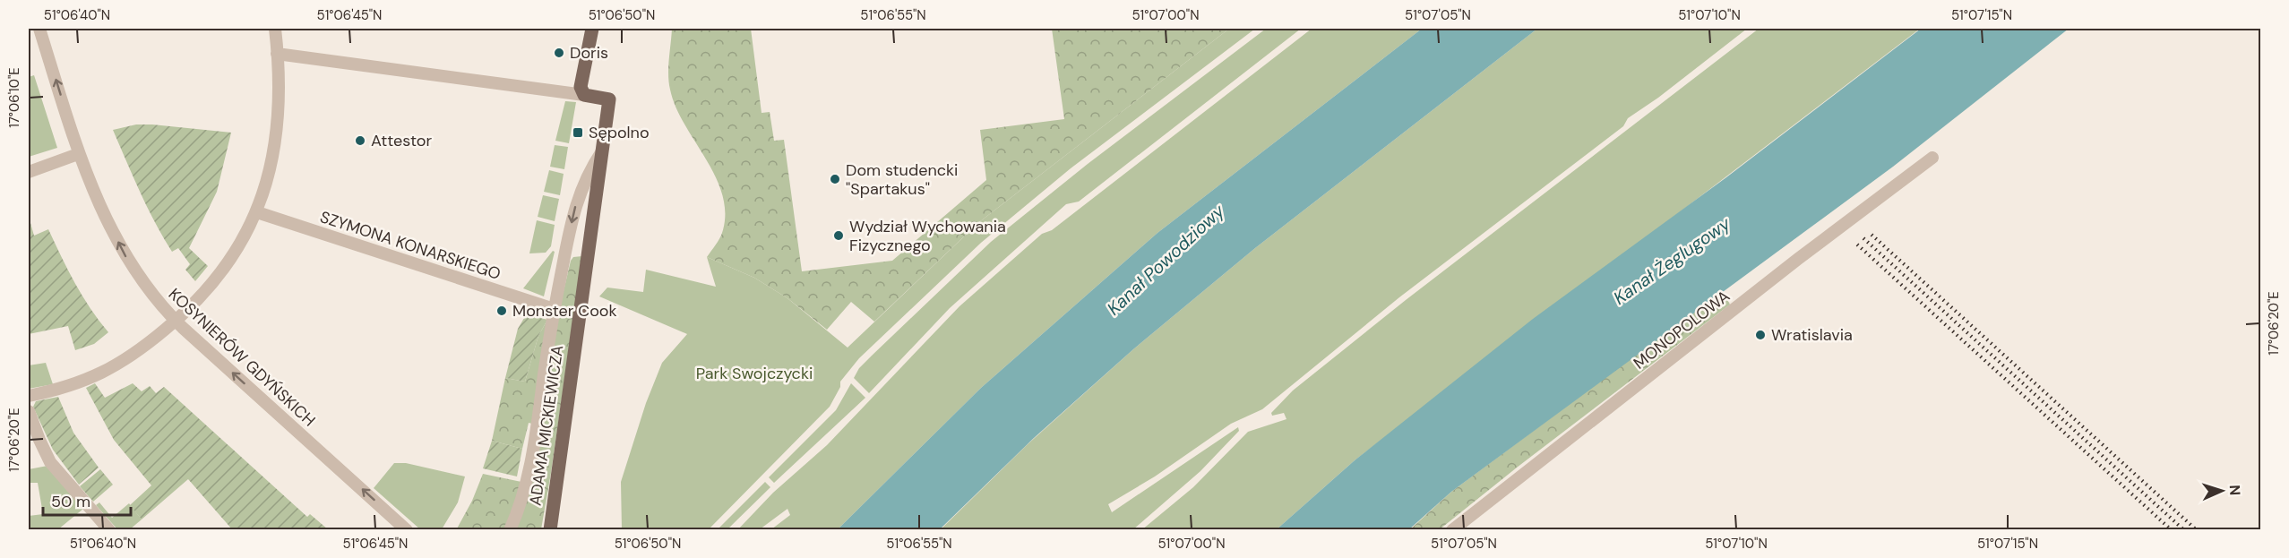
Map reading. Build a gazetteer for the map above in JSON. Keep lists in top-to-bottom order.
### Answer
{
  "streets": {
    "main road": ["ADAMA MICKIEWICZA"],
    "street": ["SZYMONA KONARSKIEGO", "MONOPOLOWA", "KOSYNIERÓW GDYŃSKICH"]
  },
  "crossings": [
    ["SZYMONA KONARSKIEGO", "ADAMA MICKIEWICZA"]
  ],
  "one_way": ["KOSYNIERÓW GDYŃSKICH"],
  "water": ["Kanał Powodziowy", "Kanał Żeglugowy"],
  "parks": ["Park Swojczycki"],
  "places": {
    "other": [
      "Doris",
      "Attestor",
      "Dom studencki \"Spartakus\"",
      "Wydział Wychowania Fizycznego",
      "Monster Cook",
      "Wratislavia"
    ],
    "transit": ["Sępolno"]
  },
  "scale_bar": "50 m",
  "north": "right",
  "coordinates": [
    "51°06'40\"N",
    "51°06'45\"N",
    "51°06'50\"N",
    "51°06'55\"N",
    "51°07'00\"N",
    "51°07'05\"N",
    "51°07'10\"N",
    "51°07'15\"N",
    "17°06'10\"E",
    "17°06'20\"E"
  ]
}
